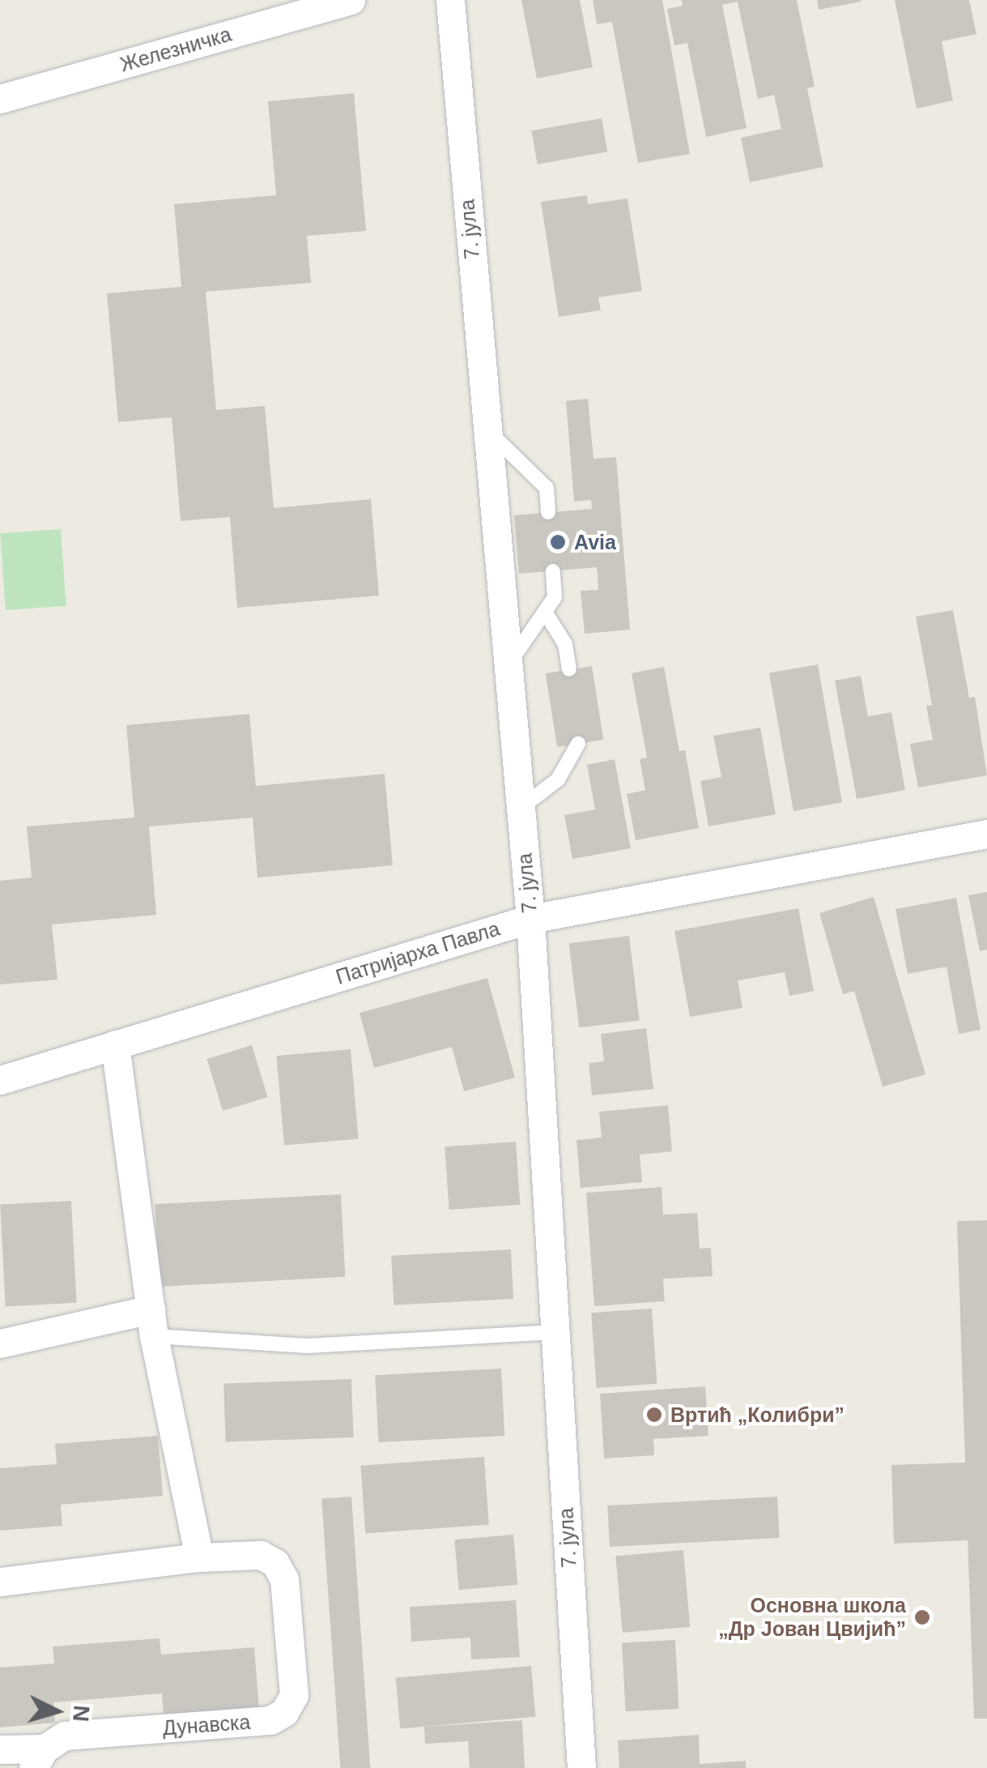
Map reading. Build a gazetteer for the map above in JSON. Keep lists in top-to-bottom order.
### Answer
{
  "streets": {
    "street": [
      "Железничка",
      "7. јула",
      "Патријарха Павла",
      "Дунавска"
    ]
  },
  "crossings": [
    ["7. јула", "Патријарха Павла"]
  ],
  "places": ["Avia", "Вртић „Колибри”", "Основна школа „Др Јован Цвијић”"],
  "north": "right"
}
